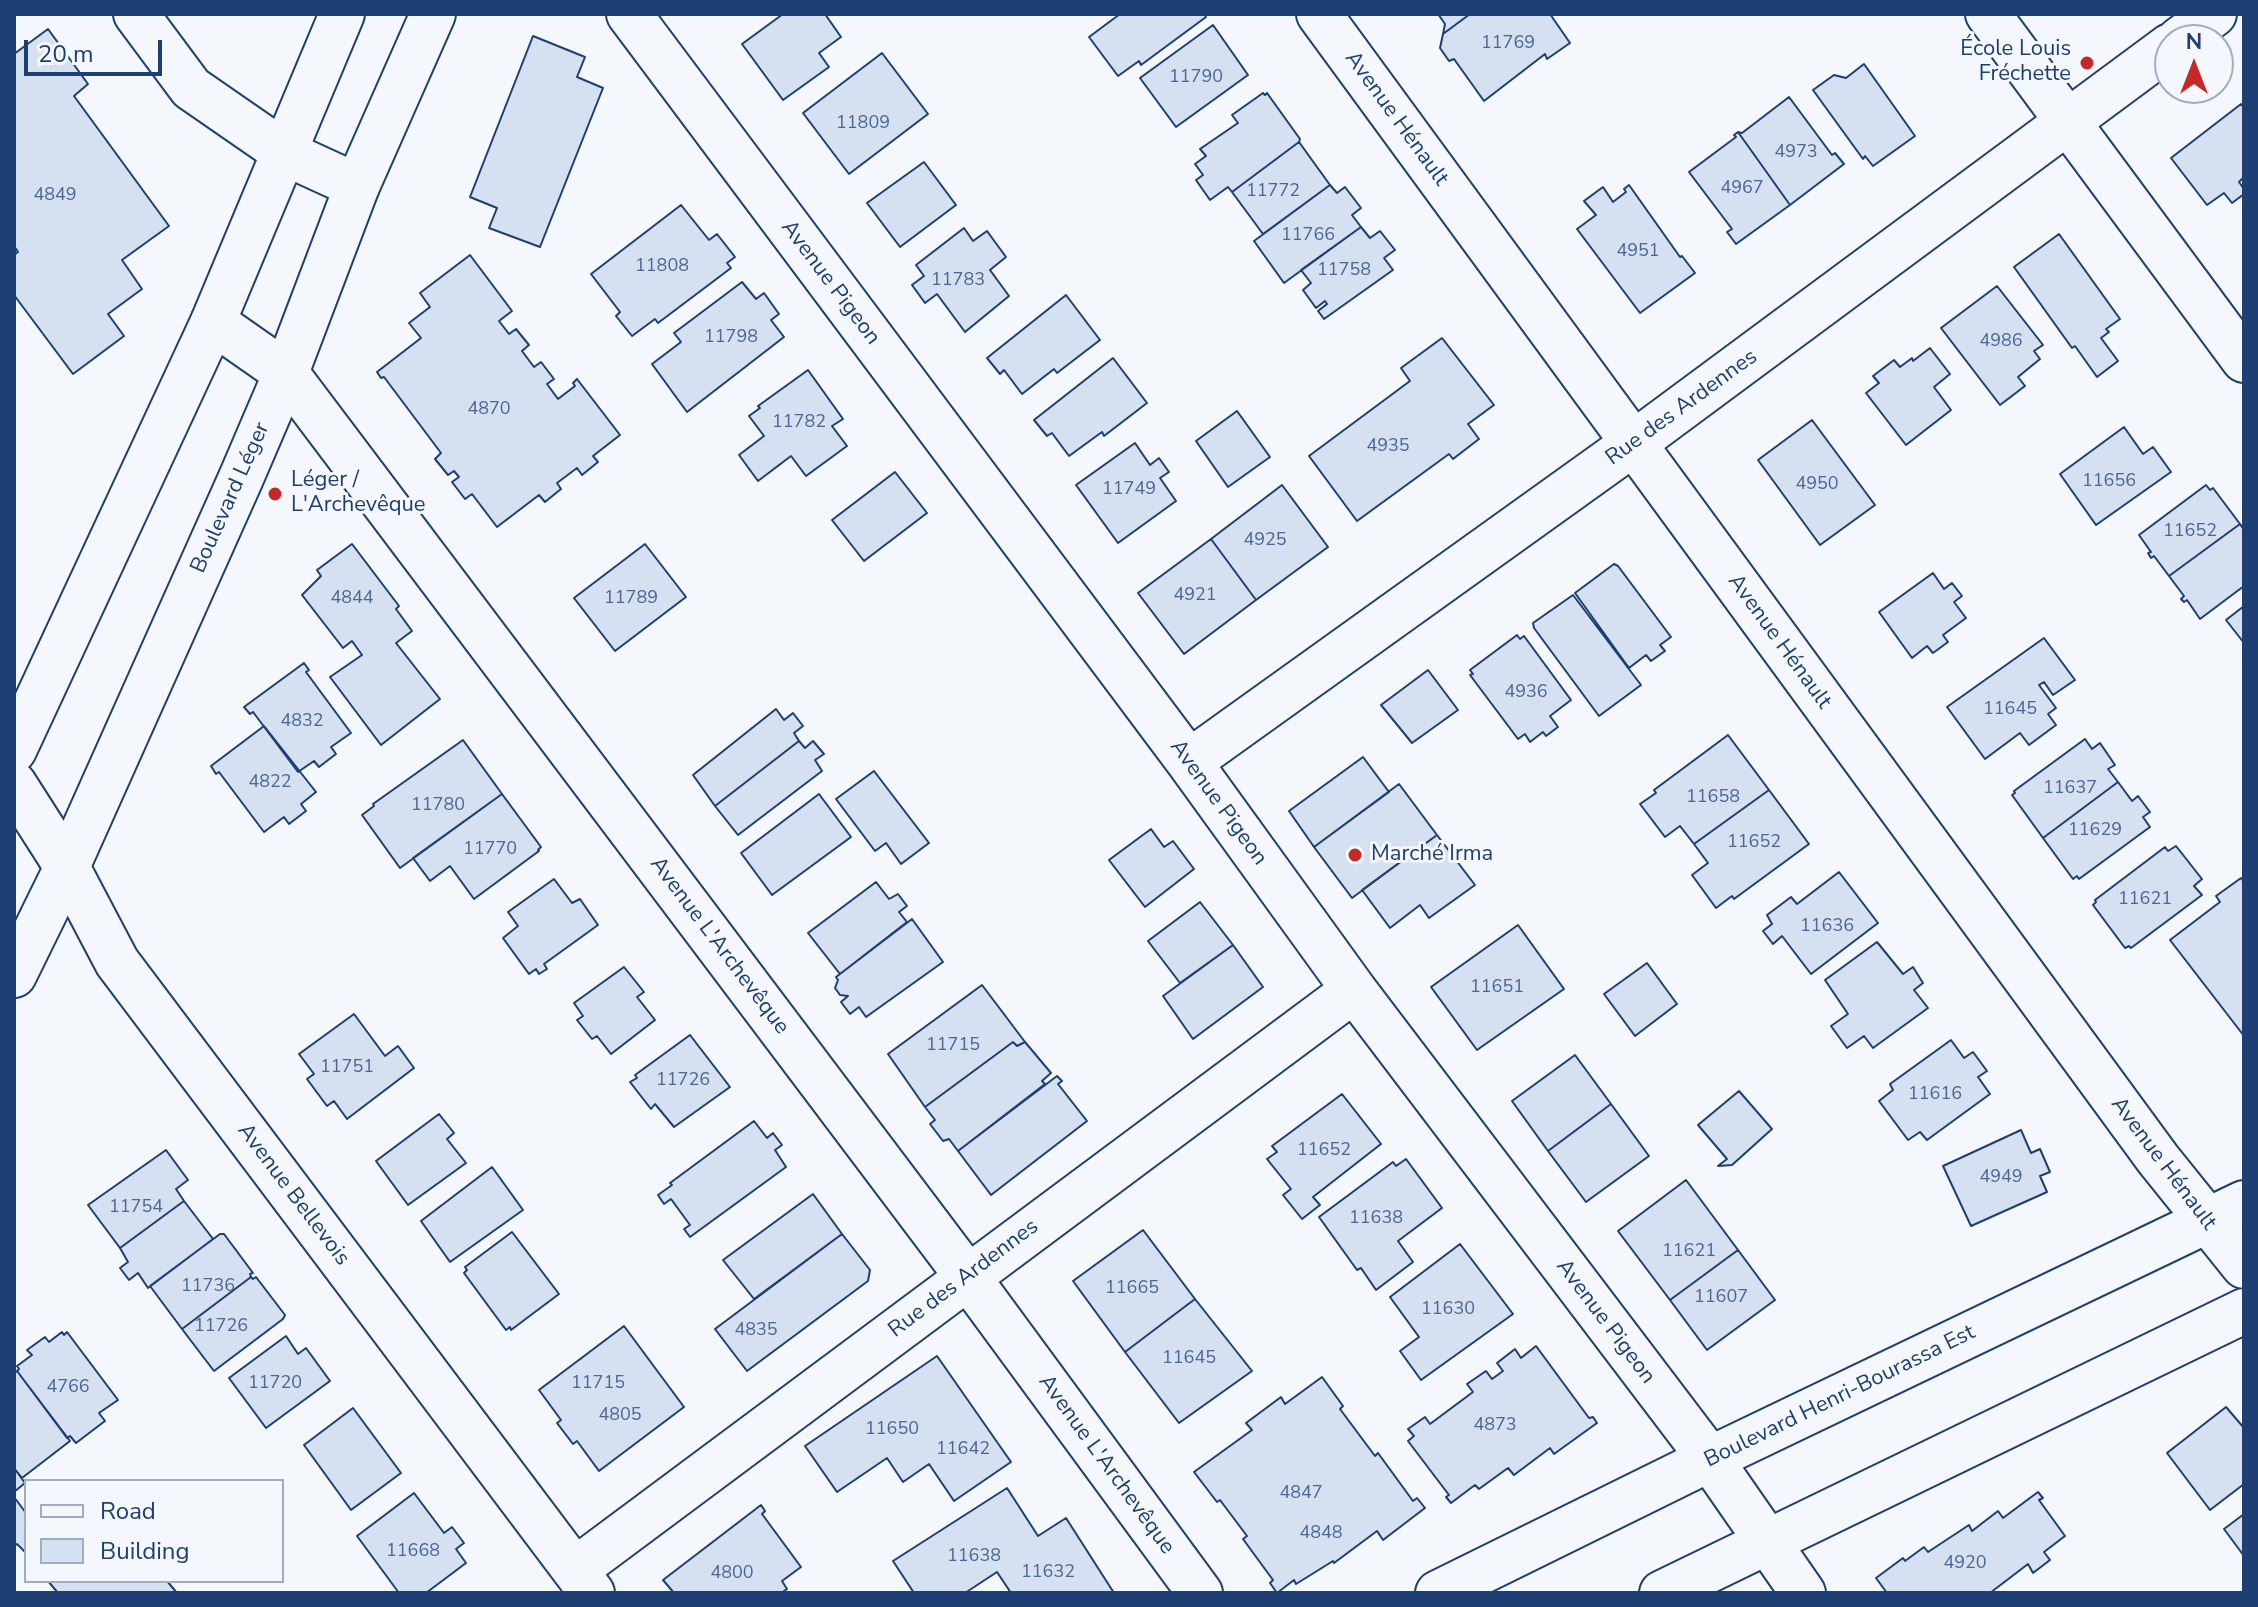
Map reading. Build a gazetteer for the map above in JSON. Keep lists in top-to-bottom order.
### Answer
{
  "streets": {
    "street": [
      "Avenue Hénault",
      "Avenue Pigeon",
      "Rue des Ardennes",
      "Boulevard Léger",
      "Avenue L'Archevêque",
      "Avenue Bellevois",
      "Boulevard Henri-Bourassa Est"
    ]
  },
  "crossings": [
    ["Avenue Hénault", "Rue des Ardennes"],
    ["Avenue Hénault", "Boulevard Henri-Bourassa Est"],
    ["Avenue Pigeon", "Rue des Ardennes"],
    ["Avenue Pigeon", "Boulevard Henri-Bourassa Est"],
    ["Rue des Ardennes", "Avenue L'Archevêque"],
    ["Rue des Ardennes", "Avenue Bellevois"],
    ["Boulevard Léger", "Avenue L'Archevêque"],
    ["Boulevard Léger", "Avenue Bellevois"]
  ],
  "places": ["École Louis Fréchette", "Léger / L'Archevêque", "Marché Irma"],
  "house_numbers": [
    "11769",
    "11790",
    "11809",
    "4973",
    "4967",
    "11772",
    "4849",
    "11766",
    "4951",
    "11808",
    "11758",
    "11783",
    "11798",
    "4986",
    "4870",
    "11782",
    "4935",
    "11656",
    "4950",
    "11749",
    "11652",
    "4925",
    "4921",
    "4844",
    "11789",
    "4936",
    "11645",
    "4832",
    "4822",
    "11637",
    "11658",
    "11780",
    "11629",
    "11652",
    "11770",
    "11621",
    "11636",
    "11651",
    "11715",
    "11751",
    "11726",
    "11616",
    "11652",
    "4949",
    "11754",
    "11638",
    "11621",
    "11736",
    "11665",
    "11607",
    "11630",
    "11726",
    "4835",
    "11645",
    "11720",
    "11715",
    "4766",
    "4805",
    "4873",
    "11650",
    "11642",
    "4847",
    "4848",
    "11668",
    "11638",
    "4920",
    "11632",
    "4800"
  ],
  "legend": ["Road", "Building"],
  "scale_bar": "20 m",
  "north": "top"
}
